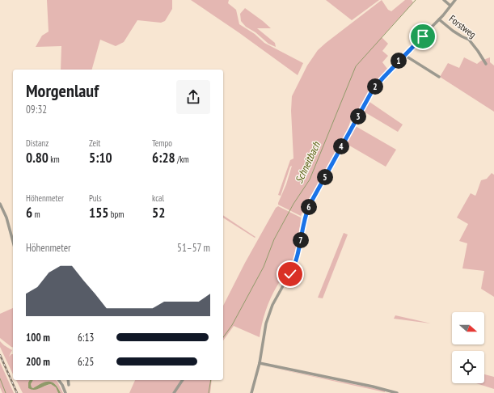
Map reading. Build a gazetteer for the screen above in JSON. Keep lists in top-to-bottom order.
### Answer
{
  "streets": {
    "street": ["Forstweg"]
  },
  "water": ["Schneitbach"],
  "north": "right",
  "page": {
    "pins": [
      "1",
      "2",
      "3",
      "4",
      "5",
      "6",
      "7"
    ],
    "heading": ["Morgenlauf", "09:32"],
    "stats": [
      ["Distanz", "0.80 km"],
      ["Zeit", "5:10"],
      ["Tempo", "6:28 /km"],
      ["Höhenmeter", "6 m"],
      ["Puls", "155 bpm"],
      ["kcal", "52"]
    ],
    "chart": ["Höhenmeter", "51–57 m"],
    "list": [
      {
        "name": "100 m",
        "note": "6:13"
      },
      {
        "name": "200 m",
        "note": "6:25"
      }
    ]
  }
}
